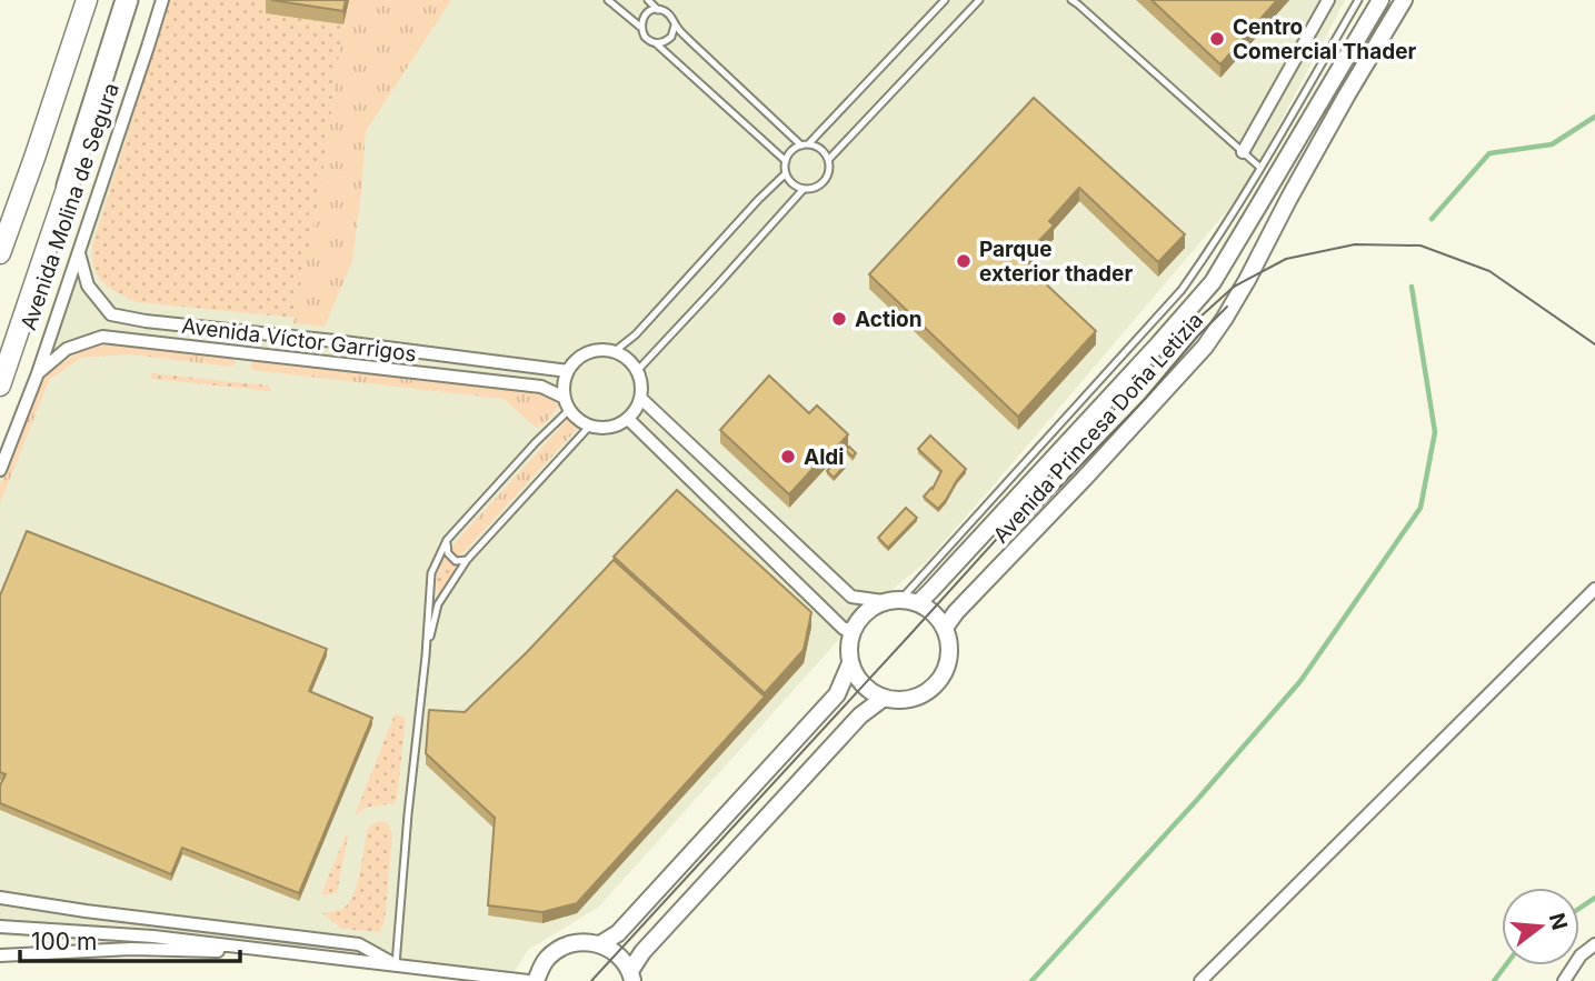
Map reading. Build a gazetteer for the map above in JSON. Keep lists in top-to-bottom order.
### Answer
{
  "streets": {
    "main road": ["Avenida Molina de Segura"],
    "street": ["Avenida Víctor Garrigos", "Avenida Princesa Doña Letizia"]
  },
  "crossings": [
    ["Avenida Molina de Segura", "Avenida Víctor Garrigos"]
  ],
  "places": [
    "Centro Comercial Thader",
    "Parque exterior thader",
    "Action",
    "Aldi"
  ],
  "scale_bar": "100 m",
  "north": "right"
}
